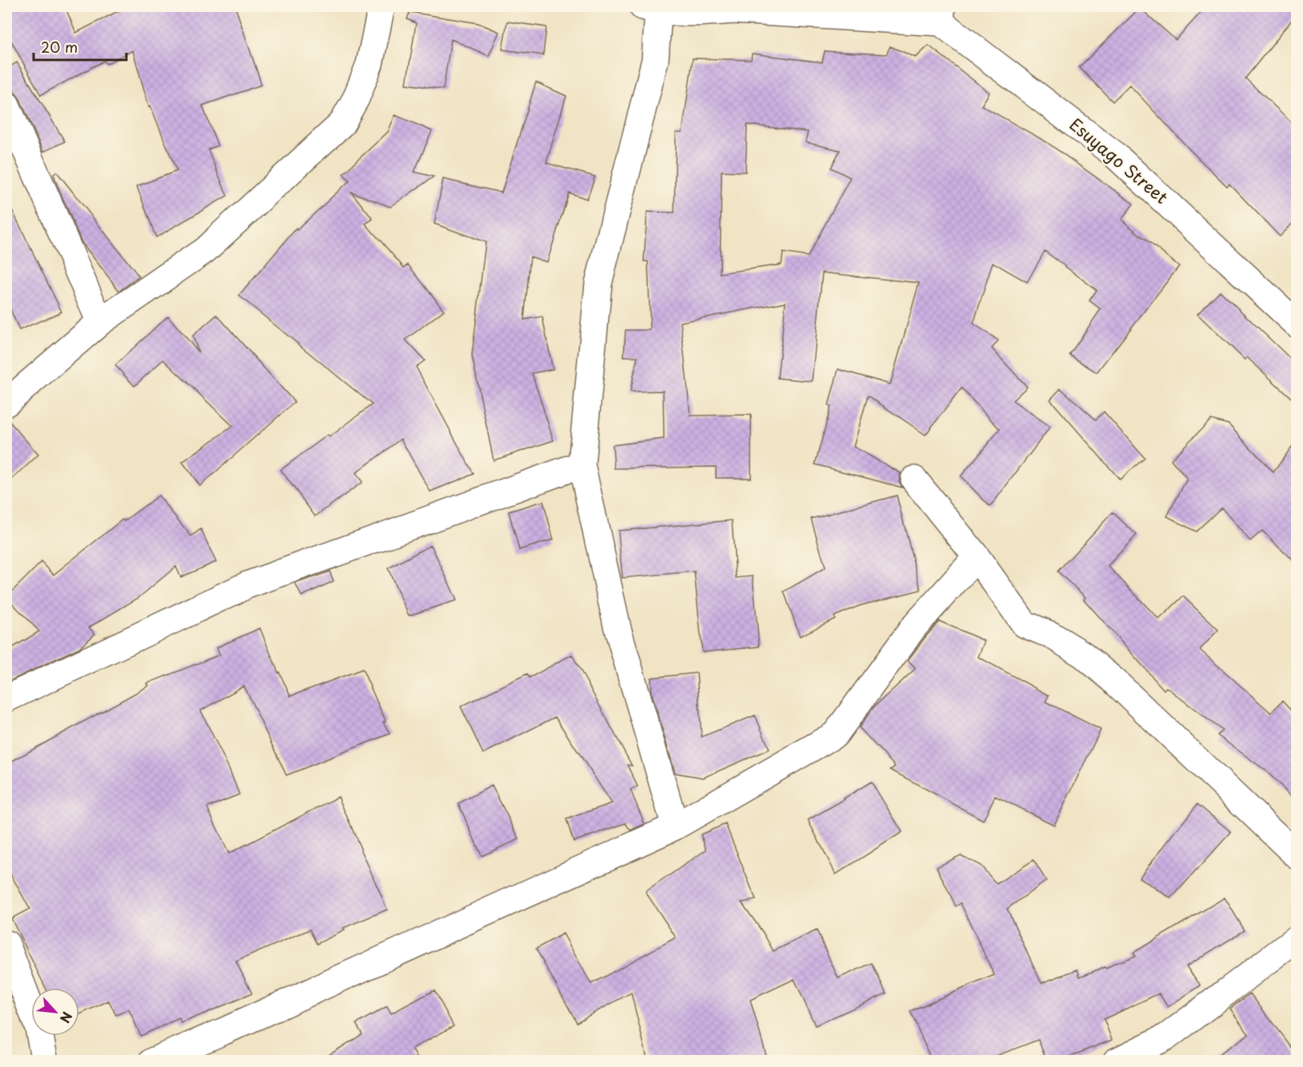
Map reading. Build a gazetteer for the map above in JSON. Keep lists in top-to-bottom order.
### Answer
{
  "streets": {
    "street": ["Esuyago Street"]
  },
  "scale_bar": "20 m",
  "north": "bottom right"
}
